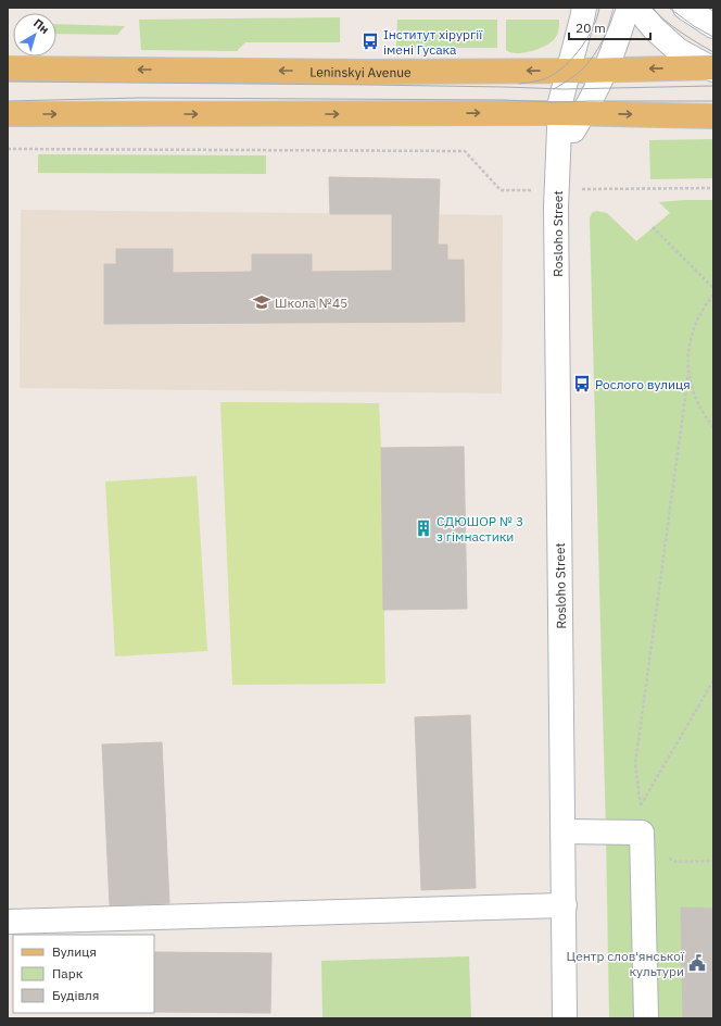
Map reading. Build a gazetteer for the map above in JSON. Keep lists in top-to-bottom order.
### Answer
{
  "streets": {
    "main road": ["Leninskyi Avenue"],
    "street": ["Rosloho Street"]
  },
  "crossings": [
    ["Leninskyi Avenue", "Rosloho Street"]
  ],
  "places": {
    "bus stop": ["Інститут хірургії імені Гусака", "Рослого вулиця"],
    "school or university": ["Школа №45"],
    "building": ["СДЮШОР № 3 з гімнастики"],
    "public building": ["Центр слов'янської культури"]
  },
  "legend": ["Вулиця", "Парк", "Будівля"],
  "scale_bar": "20 m",
  "north": "top right"
}
